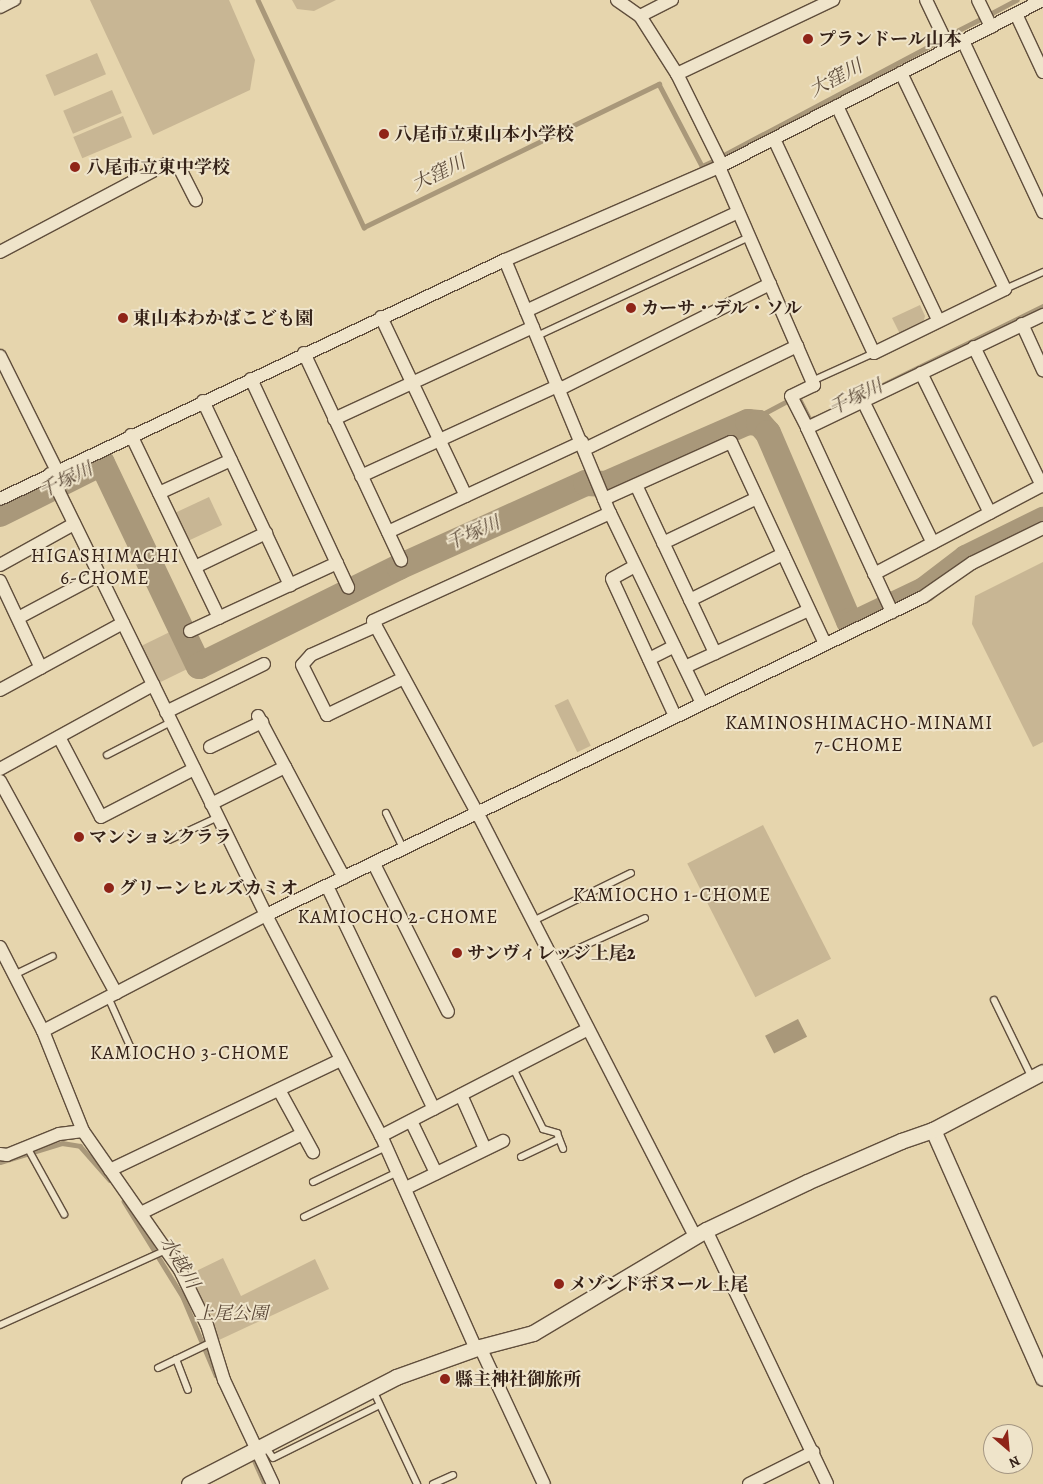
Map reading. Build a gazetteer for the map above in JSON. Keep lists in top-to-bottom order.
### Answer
{
  "districts": [
    "HIGASHIMACHI 6-CHOME",
    "KAMINOSHIMACHO-MINAMI 7-CHOME",
    "KAMIOCHO 1-CHOME",
    "KAMIOCHO 2-CHOME",
    "KAMIOCHO 3-CHOME"
  ],
  "water": ["大窪川", "千塚川", "水越川"],
  "parks": ["上尾公園"],
  "places": [
    "プランドール山本",
    "八尾市立東山本小学校",
    "八尾市立東中学校",
    "カーサ・デル・ソル",
    "東山本わかばこども園",
    "マンションクララ",
    "グリーンヒルズカミオ",
    "サンヴィレッジ上尾2",
    "メゾンドボヌール上尾",
    "縣主神社御旅所"
  ],
  "north": "bottom right"
}
